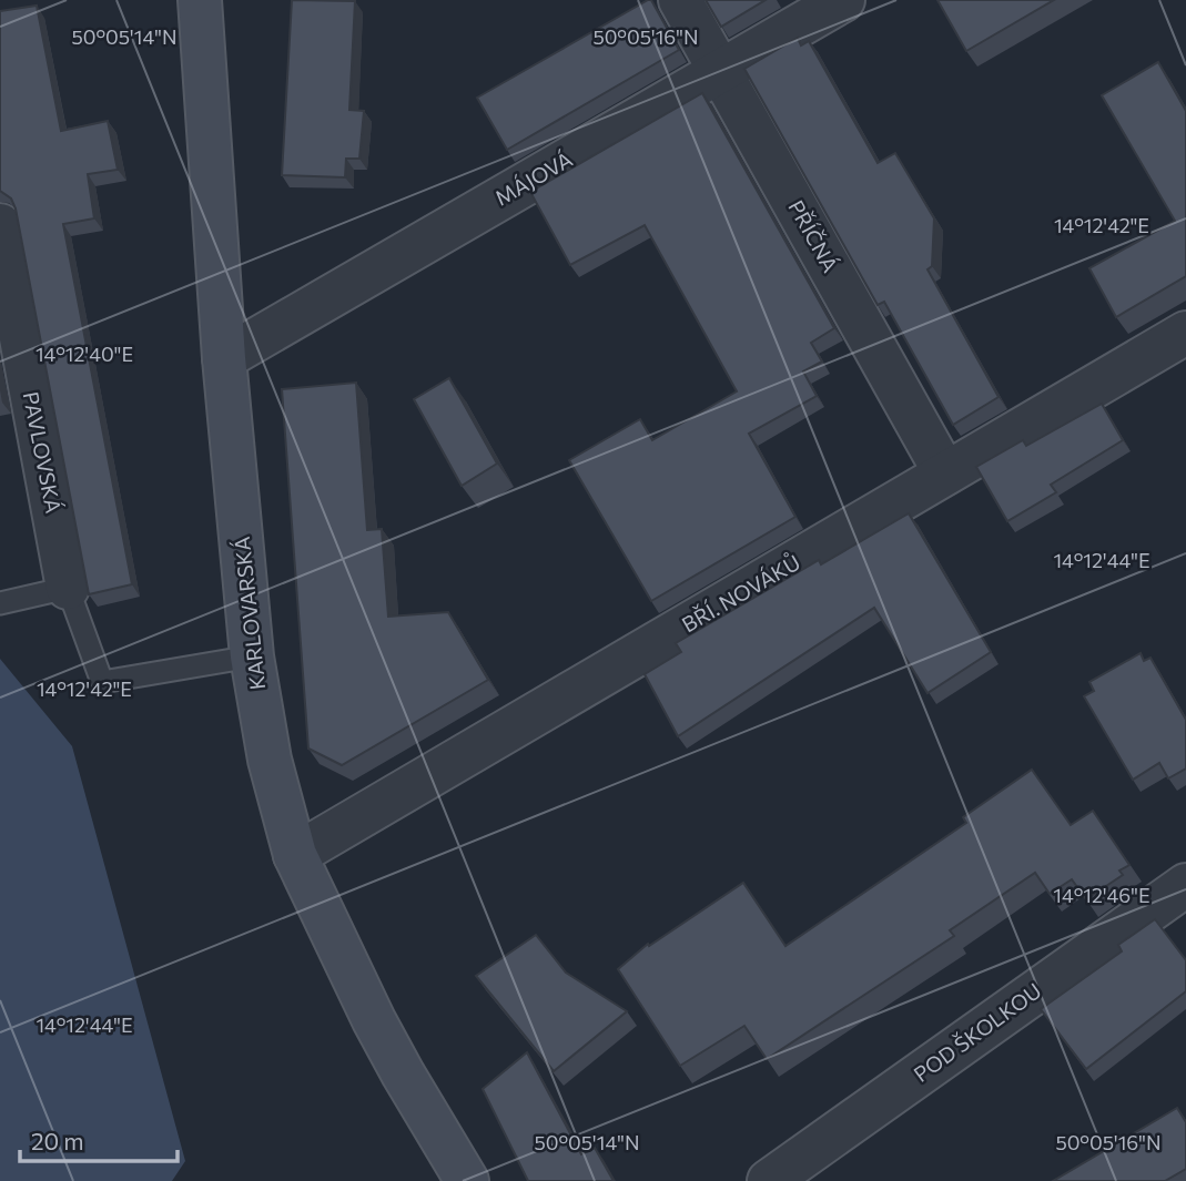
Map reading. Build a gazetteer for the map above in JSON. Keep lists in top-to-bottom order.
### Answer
{
  "streets": {
    "main road": ["KARLOVARSKÁ"],
    "street": [
      "MÁJOVÁ",
      "PŘÍČNÁ",
      "PAVLOVSKÁ",
      "BŘÍ. NOVÁKŮ",
      "POD ŠKOLKOU"
    ]
  },
  "crossings": [
    ["MÁJOVÁ", "PŘÍČNÁ"],
    ["MÁJOVÁ", "KARLOVARSKÁ"],
    ["PŘÍČNÁ", "BŘÍ. NOVÁKŮ"],
    ["BŘÍ. NOVÁKŮ", "KARLOVARSKÁ"]
  ],
  "scale_bar": "20 m",
  "coordinates": [
    "50°05'14\"N",
    "50°05'16\"N",
    "14°12'42\"E",
    "14°12'40\"E",
    "14°12'44\"E",
    "14°12'46\"E"
  ]
}
